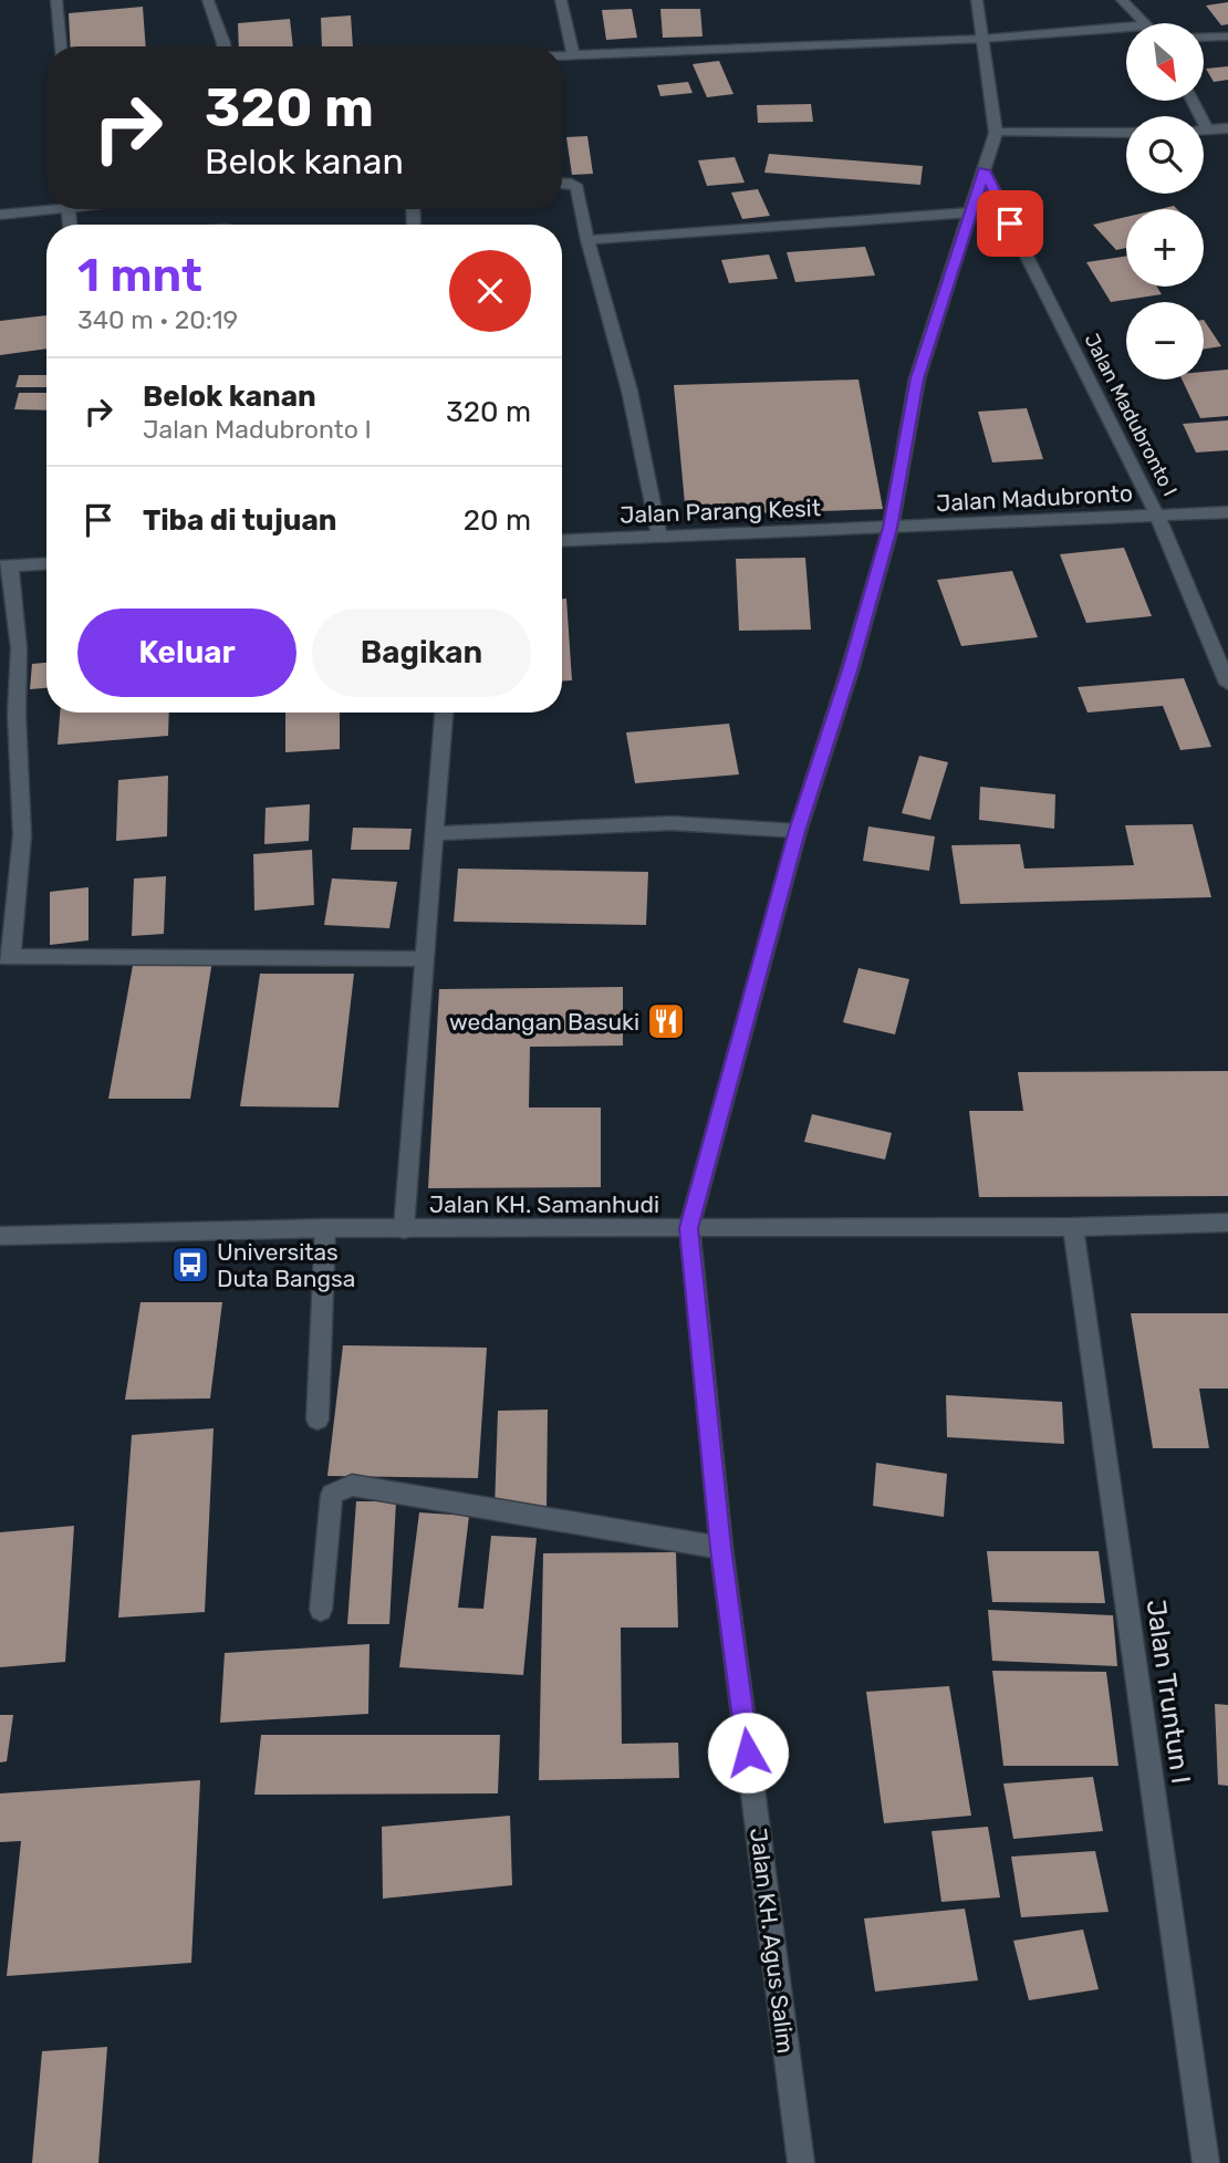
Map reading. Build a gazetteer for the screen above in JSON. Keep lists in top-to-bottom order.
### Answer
{
  "streets": {
    "street": [
      "Jalan Madubronto I",
      "Jalan Madubronto",
      "Jalan Parang Kesit",
      "Jalan KH. Samanhudi",
      "Jalan Truntun I",
      "Jalan KH. Agus Salim"
    ]
  },
  "crossings": [
    ["Jalan Madubronto I", "Jalan Madubronto"],
    ["Jalan Madubronto I", "Jalan KH. Agus Salim"],
    ["Jalan Madubronto", "Jalan Parang Kesit"],
    ["Jalan Madubronto", "Jalan KH. Agus Salim"],
    ["Jalan Parang Kesit", "Jalan KH. Agus Salim"],
    ["Jalan KH. Samanhudi", "Jalan Truntun I"],
    ["Jalan KH. Samanhudi", "Jalan KH. Agus Salim"]
  ],
  "places": {
    "restaurant": ["wedangan Basuki"],
    "bus stop": ["Universitas Duta Bangsa"]
  },
  "north": "bottom right",
  "page": {
    "map_buttons": ["+", "−"],
    "turn": ["320 m", "Belok kanan"],
    "heading": ["1 mnt", "340 m · 20:19"],
    "list": [
      {
        "name": "Belok kanan",
        "note": "Jalan Madubronto I",
        "value": "320 m"
      },
      {
        "name": "Tiba di tujuan",
        "value": "20 m"
      }
    ],
    "buttons": ["Keluar", "Bagikan"]
  }
}
